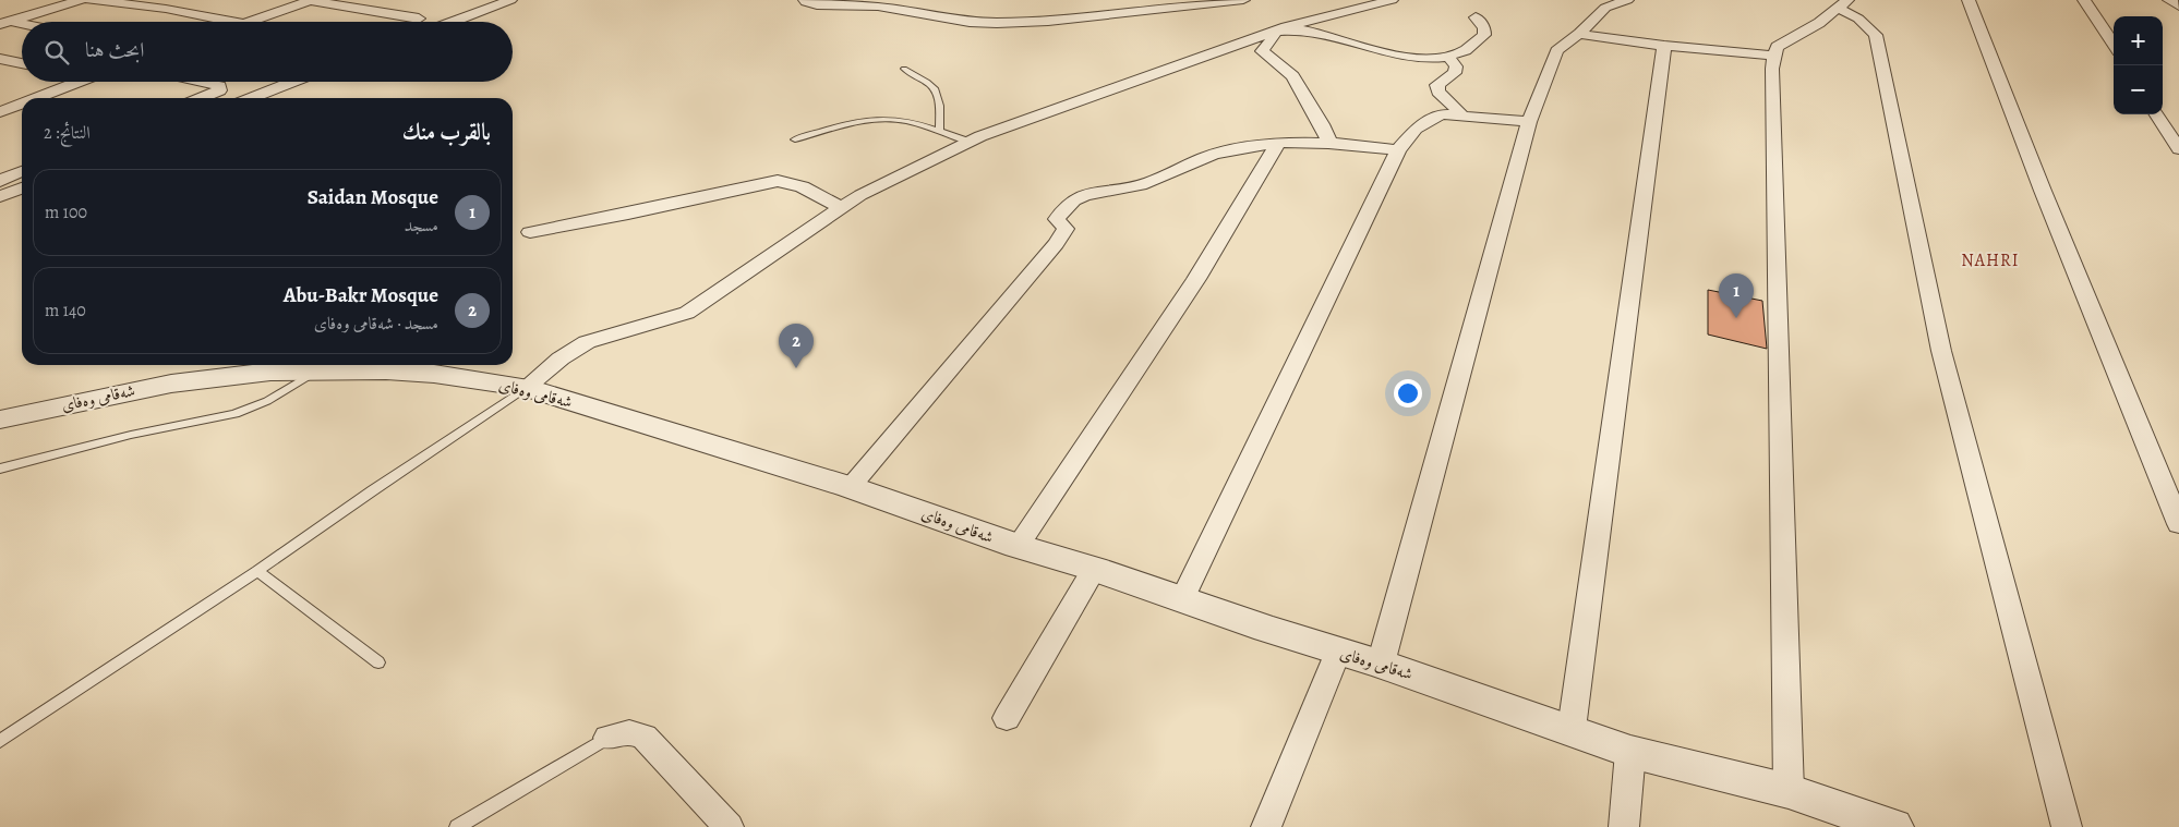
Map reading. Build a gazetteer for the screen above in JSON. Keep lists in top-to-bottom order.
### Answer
{
  "streets": {
    "street": ["شەقامی وەفای"]
  },
  "districts": ["NAHRI"],
  "page": {
    "map_buttons": ["+", "−"],
    "search": "ابحث هنا",
    "heading": ["بالقرب منك", "النتائج: 2"],
    "list": [
      {
        "mark": "1",
        "name": "Saidan Mosque",
        "note": "مسجد",
        "value": "100 m"
      },
      {
        "mark": "2",
        "name": "Abu-Bakr Mosque",
        "note": "مسجد · شەقامی وەفای",
        "value": "140 m"
      }
    ],
    "pins": ["1", "2"]
  }
}
